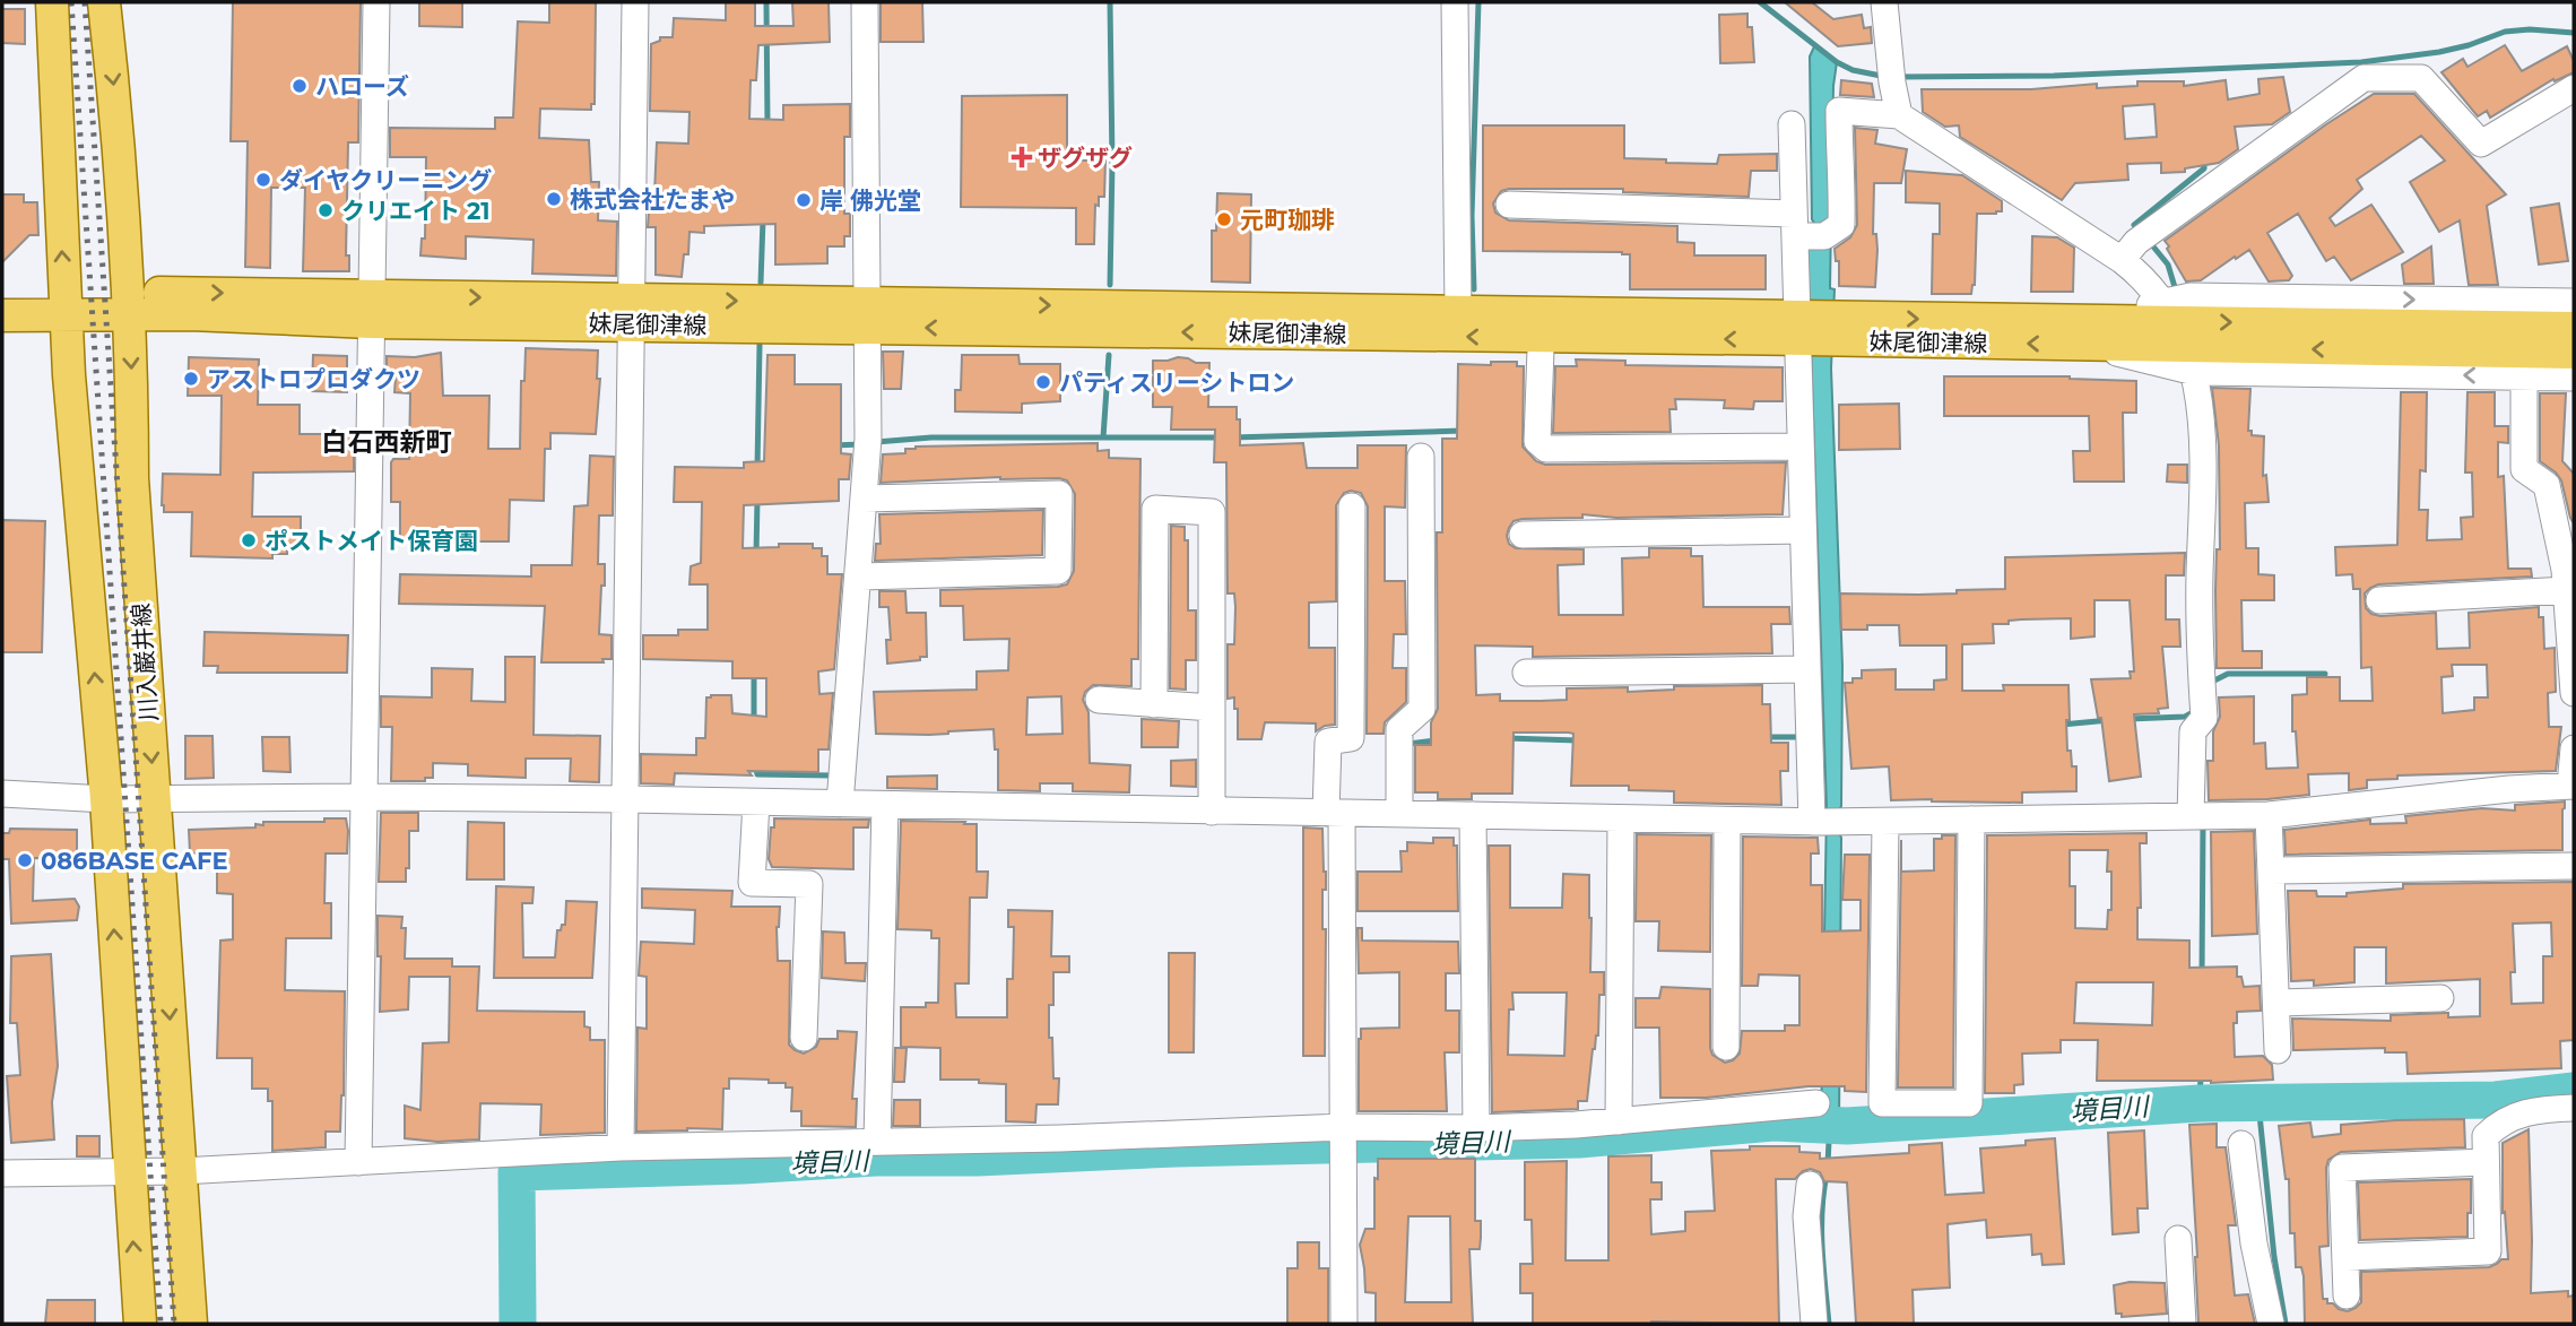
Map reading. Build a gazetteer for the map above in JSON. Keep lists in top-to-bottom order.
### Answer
{
  "streets": {
    "main road": ["妹尾御津線", "川入巌井線"]
  },
  "crossings": [
    ["妹尾御津線", "川入巌井線"]
  ],
  "districts": ["白石西新町"],
  "water": ["境目川"],
  "places": {
    "other": [
      "ハローズ",
      "ダイヤクリーニング",
      "株式会社たまや",
      "岸 佛光堂",
      "クリエイト 21",
      "元町珈琲",
      "アストロプロダクツ",
      "パティスリーシトロン",
      "ポストメイト保育園",
      "086BASE CAFE"
    ],
    "health": ["ザグザグ"]
  }
}
